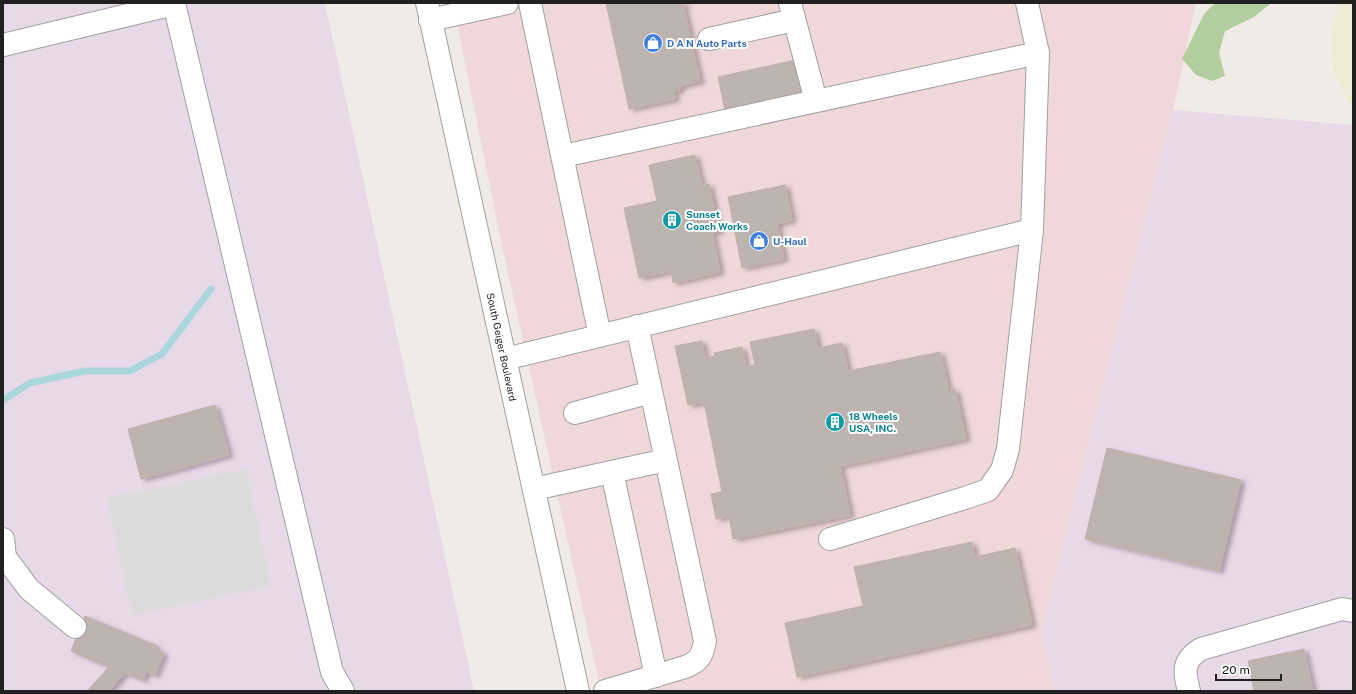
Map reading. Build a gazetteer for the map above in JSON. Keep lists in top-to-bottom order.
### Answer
{
  "streets": {
    "street": ["South Geiger Boulevard"]
  },
  "places": {
    "shop": ["D A N Auto Parts", "U-Haul"],
    "building": ["Sunset Coach Works", "18 Wheels USA, INC."]
  },
  "scale_bar": "20 m"
}
